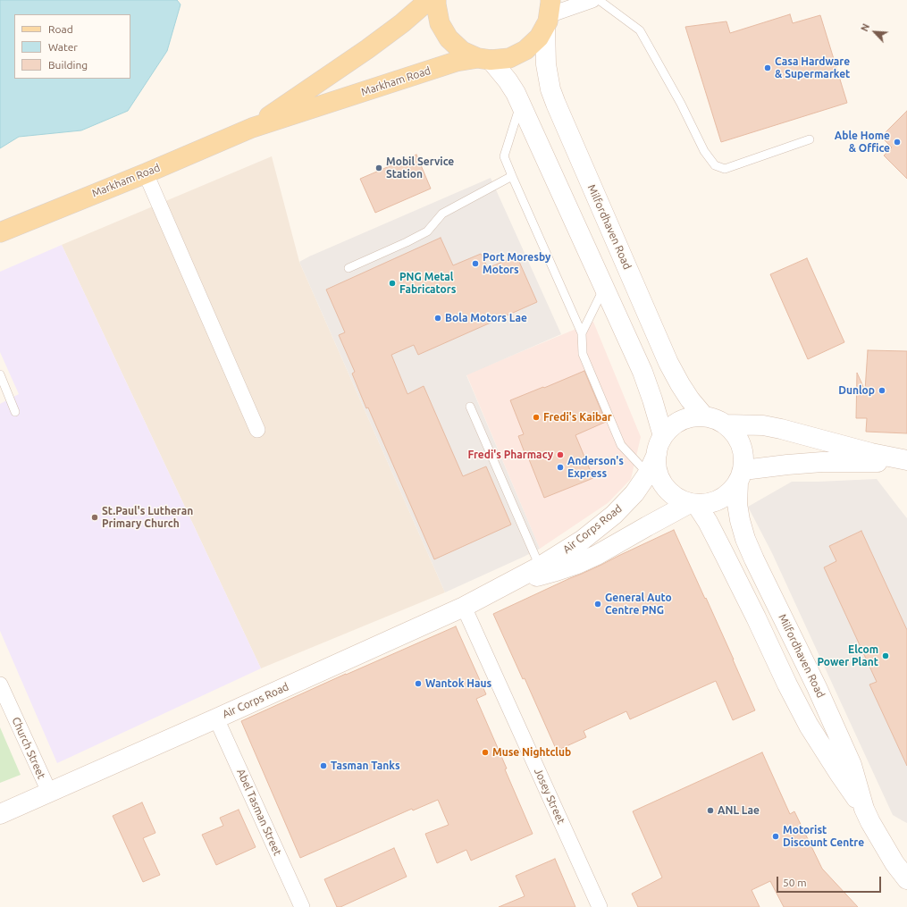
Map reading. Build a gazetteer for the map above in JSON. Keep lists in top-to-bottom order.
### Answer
{
  "streets": {
    "main road": ["Markham Road", "Milfordhaven Road", "Air Corps Road"],
    "street": ["Church Street", "Josey Street", "Abel Tasman Street"]
  },
  "crossings": [
    ["Markham Road", "Milfordhaven Road"],
    ["Milfordhaven Road", "Air Corps Road"],
    ["Air Corps Road", "Church Street"],
    ["Air Corps Road", "Josey Street"],
    ["Air Corps Road", "Abel Tasman Street"]
  ],
  "places": [
    "Casa Hardware & Supermarket",
    "Able Home & Office",
    "Mobil Service Station",
    "Port Moresby Motors",
    "PNG Metal Fabricators",
    "Bola Motors Lae",
    "Dunlop",
    "Fredi's Kaibar",
    "Fredi's Pharmacy",
    "Anderson's Express",
    "St.Paul's Lutheran Primary Church",
    "General Auto Centre PNG",
    "Elcom Power Plant",
    "Wantok Haus",
    "Muse Nightclub",
    "Tasman Tanks",
    "ANL Lae",
    "Motorist Discount Centre"
  ],
  "legend": ["Road", "Water", "Building"],
  "scale_bar": "50 m",
  "north": "top left"
}
